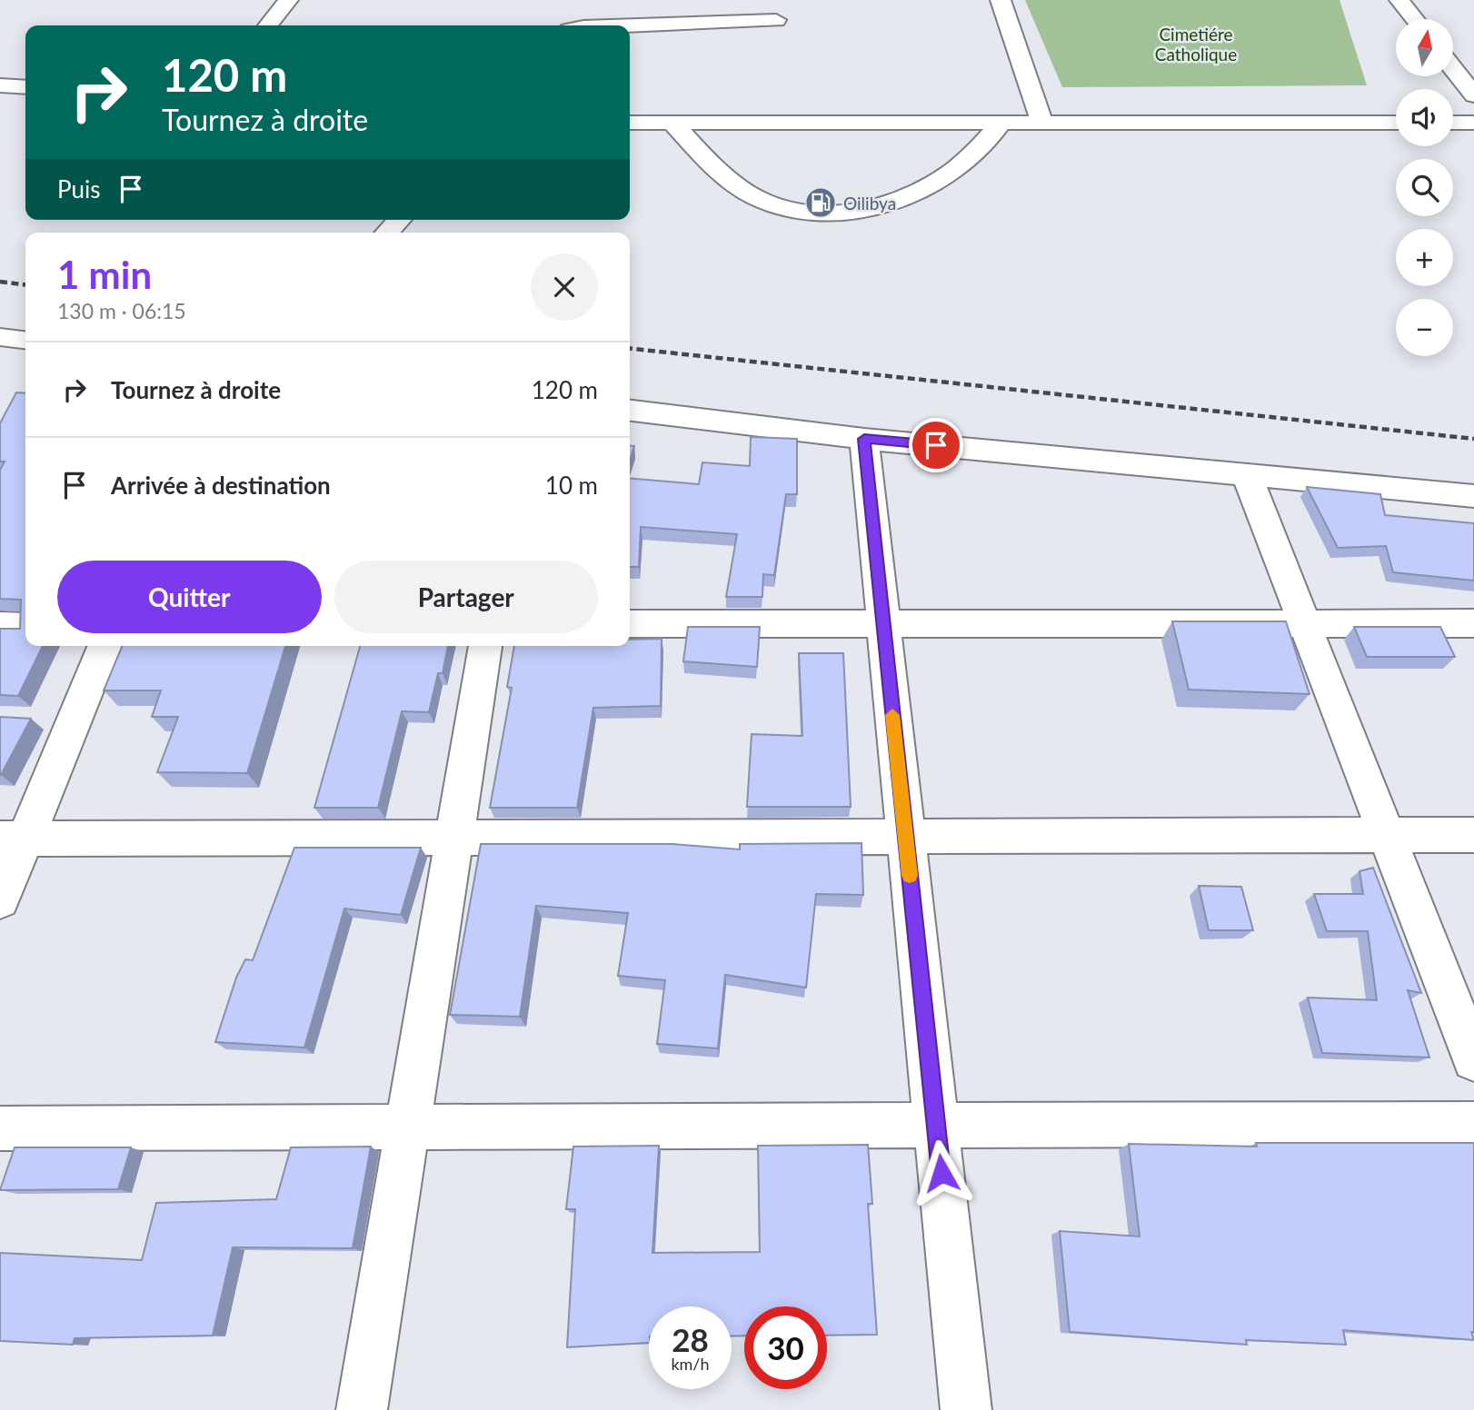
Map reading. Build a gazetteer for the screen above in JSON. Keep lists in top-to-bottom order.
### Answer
{
  "parks": ["Cimetiére Catholique"],
  "places": {
    "fuel station": ["Oilibya"]
  },
  "north": "top",
  "page": {
    "map_buttons": ["+", "−"],
    "turn": ["120 m", "Tournez à droite"],
    "then": "Puis",
    "heading": ["1 min", "130 m · 06:15"],
    "list": [
      {
        "name": "Tournez à droite",
        "value": "120 m"
      },
      {
        "name": "Arrivée à destination",
        "value": "10 m"
      }
    ],
    "buttons": ["Quitter", "Partager"],
    "speed": "28 km/h",
    "limit": "30"
  }
}
